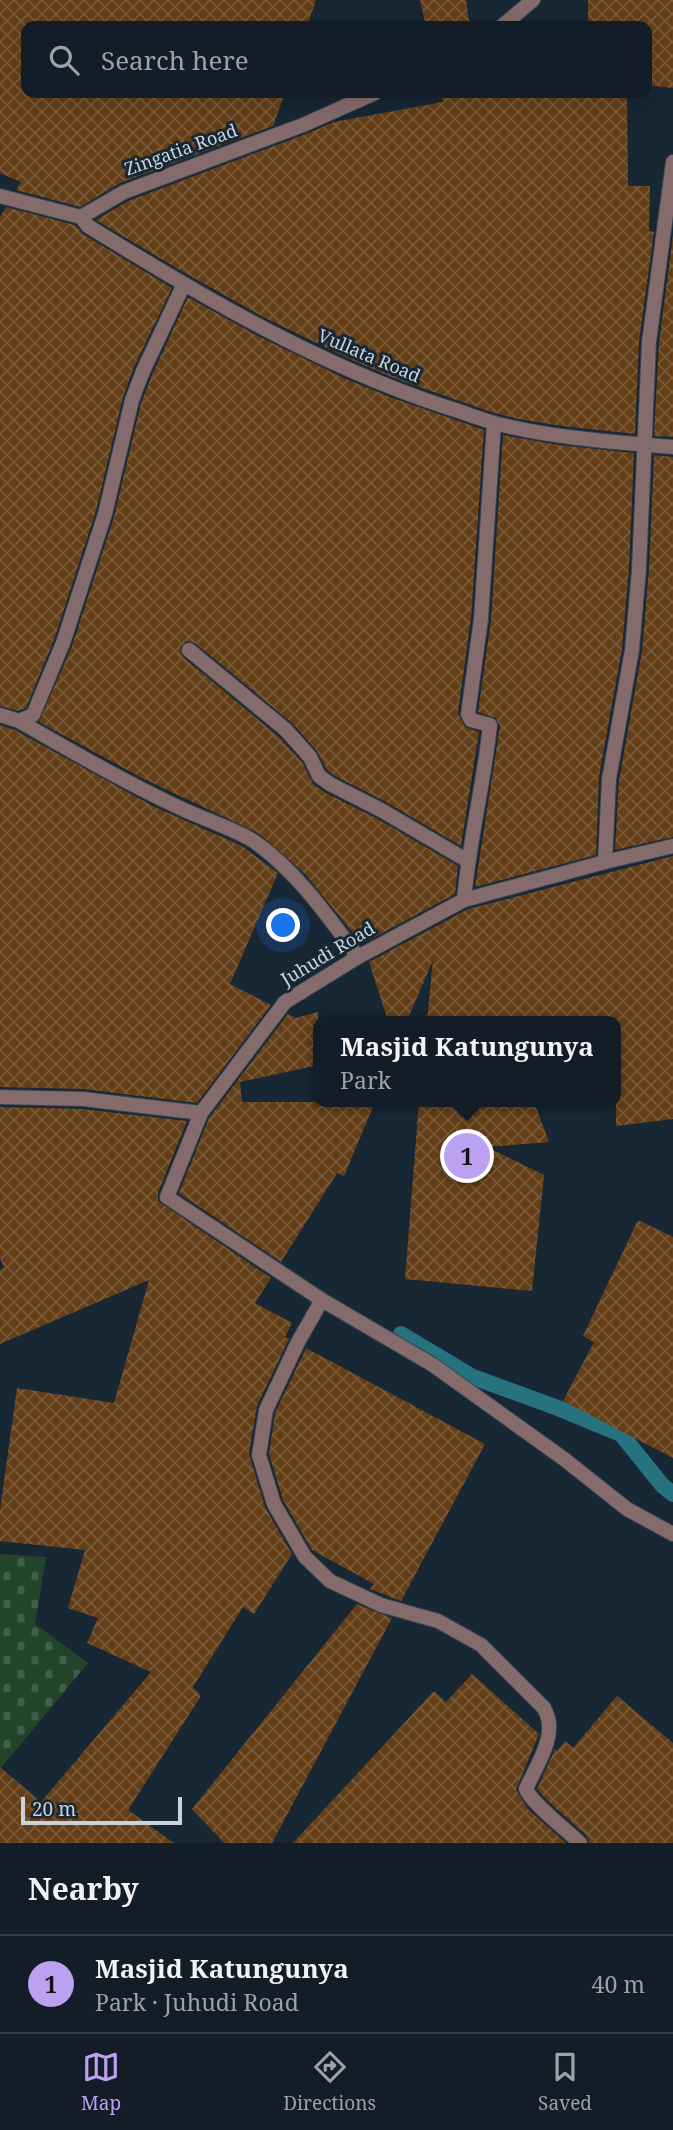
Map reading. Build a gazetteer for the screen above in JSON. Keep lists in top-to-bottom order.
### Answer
{
  "streets": {
    "street": ["Zingatia Road", "Vullata Road", "Juhudi Road"]
  },
  "crossings": [
    ["Zingatia Road", "Vullata Road"]
  ],
  "scale_bar": "20 m",
  "page": {
    "search": "Search here",
    "popup": ["Masjid Katungunya", "Park"],
    "pins": "1",
    "scale": "20 m",
    "heading": "Nearby",
    "list": [
      {
        "mark": "1",
        "name": "Masjid Katungunya",
        "note": "Park · Juhudi Road",
        "value": "40 m"
      }
    ],
    "nav": ["Map", "Directions", "Saved"]
  }
}
